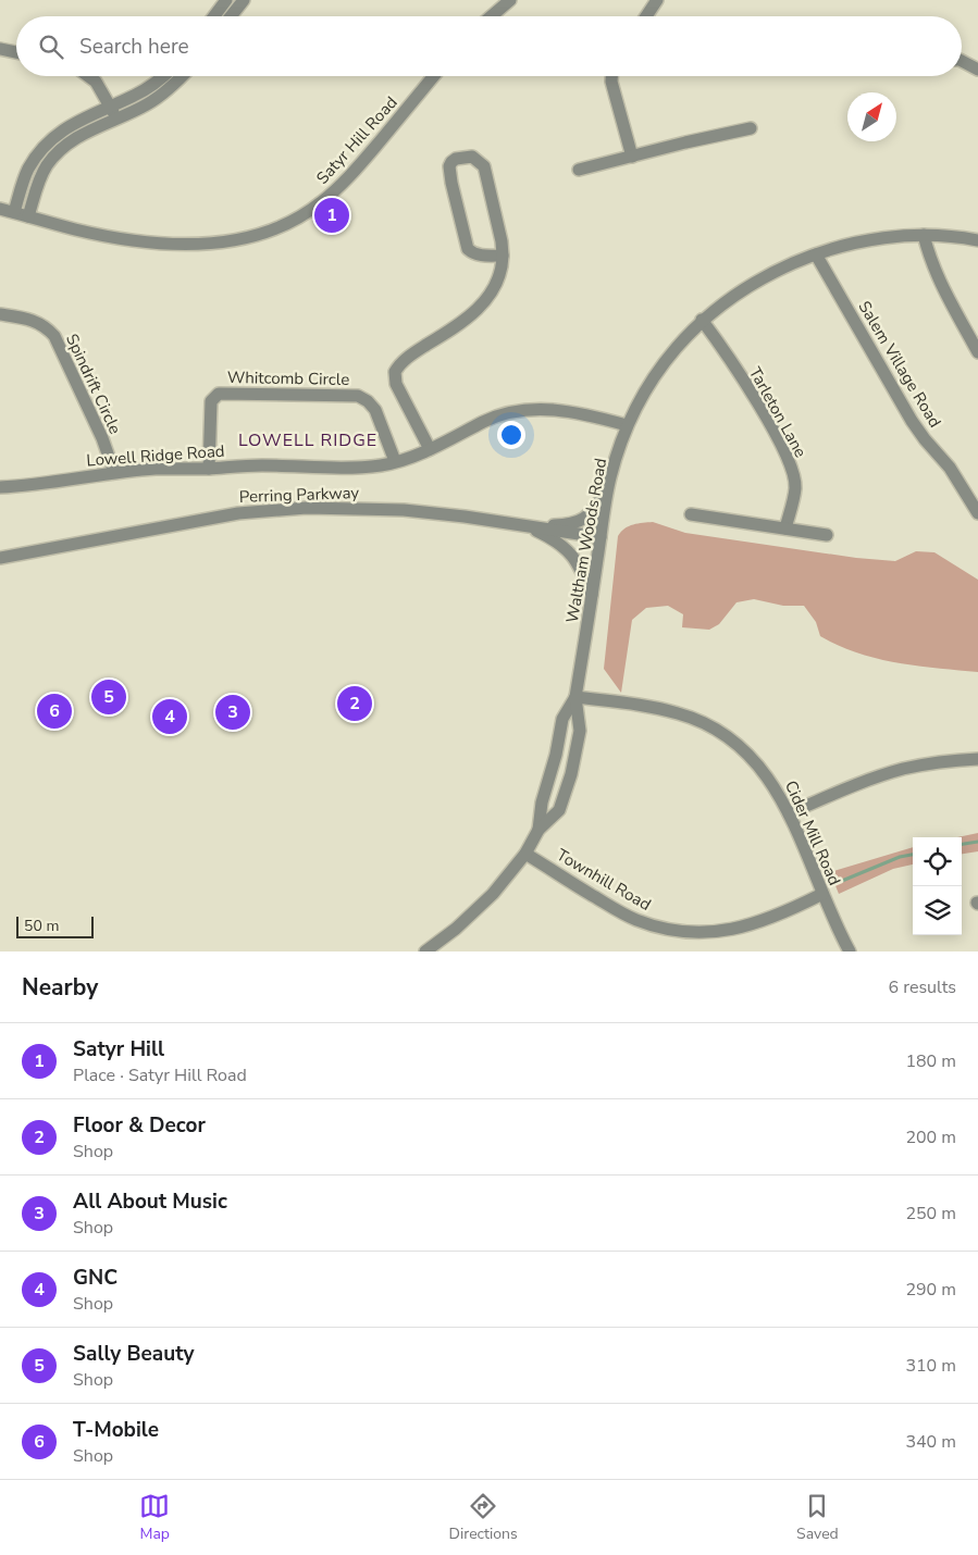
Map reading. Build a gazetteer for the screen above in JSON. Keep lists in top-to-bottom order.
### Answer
{
  "streets": {
    "street": [
      "Satyr Hill Road",
      "Salem Village Road",
      "Whitcomb Circle",
      "Spindrift Circle",
      "Tarleton Lane",
      "Lowell Ridge Road",
      "Perring Parkway",
      "Waltham Woods Road",
      "Cider Mill Road",
      "Townhill Road"
    ]
  },
  "crossings": [
    ["Salem Village Road", "Waltham Woods Road"],
    ["Whitcomb Circle", "Lowell Ridge Road"],
    ["Spindrift Circle", "Lowell Ridge Road"],
    ["Tarleton Lane", "Waltham Woods Road"],
    ["Lowell Ridge Road", "Waltham Woods Road"],
    ["Perring Parkway", "Waltham Woods Road"],
    ["Waltham Woods Road", "Cider Mill Road"],
    ["Waltham Woods Road", "Townhill Road"],
    ["Cider Mill Road", "Townhill Road"]
  ],
  "districts": ["LOWELL RIDGE"],
  "scale_bar": "50 m",
  "north": "top right",
  "page": {
    "search": "Search here",
    "pins": [
      "1",
      "5",
      "2",
      "6",
      "3",
      "4"
    ],
    "scale": "50 m",
    "heading": ["Nearby", "6 results"],
    "list": [
      {
        "mark": "1",
        "name": "Satyr Hill",
        "note": "Place · Satyr Hill Road",
        "value": "180 m"
      },
      {
        "mark": "2",
        "name": "Floor & Decor",
        "note": "Shop",
        "value": "200 m"
      },
      {
        "mark": "3",
        "name": "All About Music",
        "note": "Shop",
        "value": "250 m"
      },
      {
        "mark": "4",
        "name": "GNC",
        "note": "Shop",
        "value": "290 m"
      },
      {
        "mark": "5",
        "name": "Sally Beauty",
        "note": "Shop",
        "value": "310 m"
      },
      {
        "mark": "6",
        "name": "T-Mobile",
        "note": "Shop",
        "value": "340 m"
      }
    ],
    "nav": ["Map", "Directions", "Saved"]
  }
}
